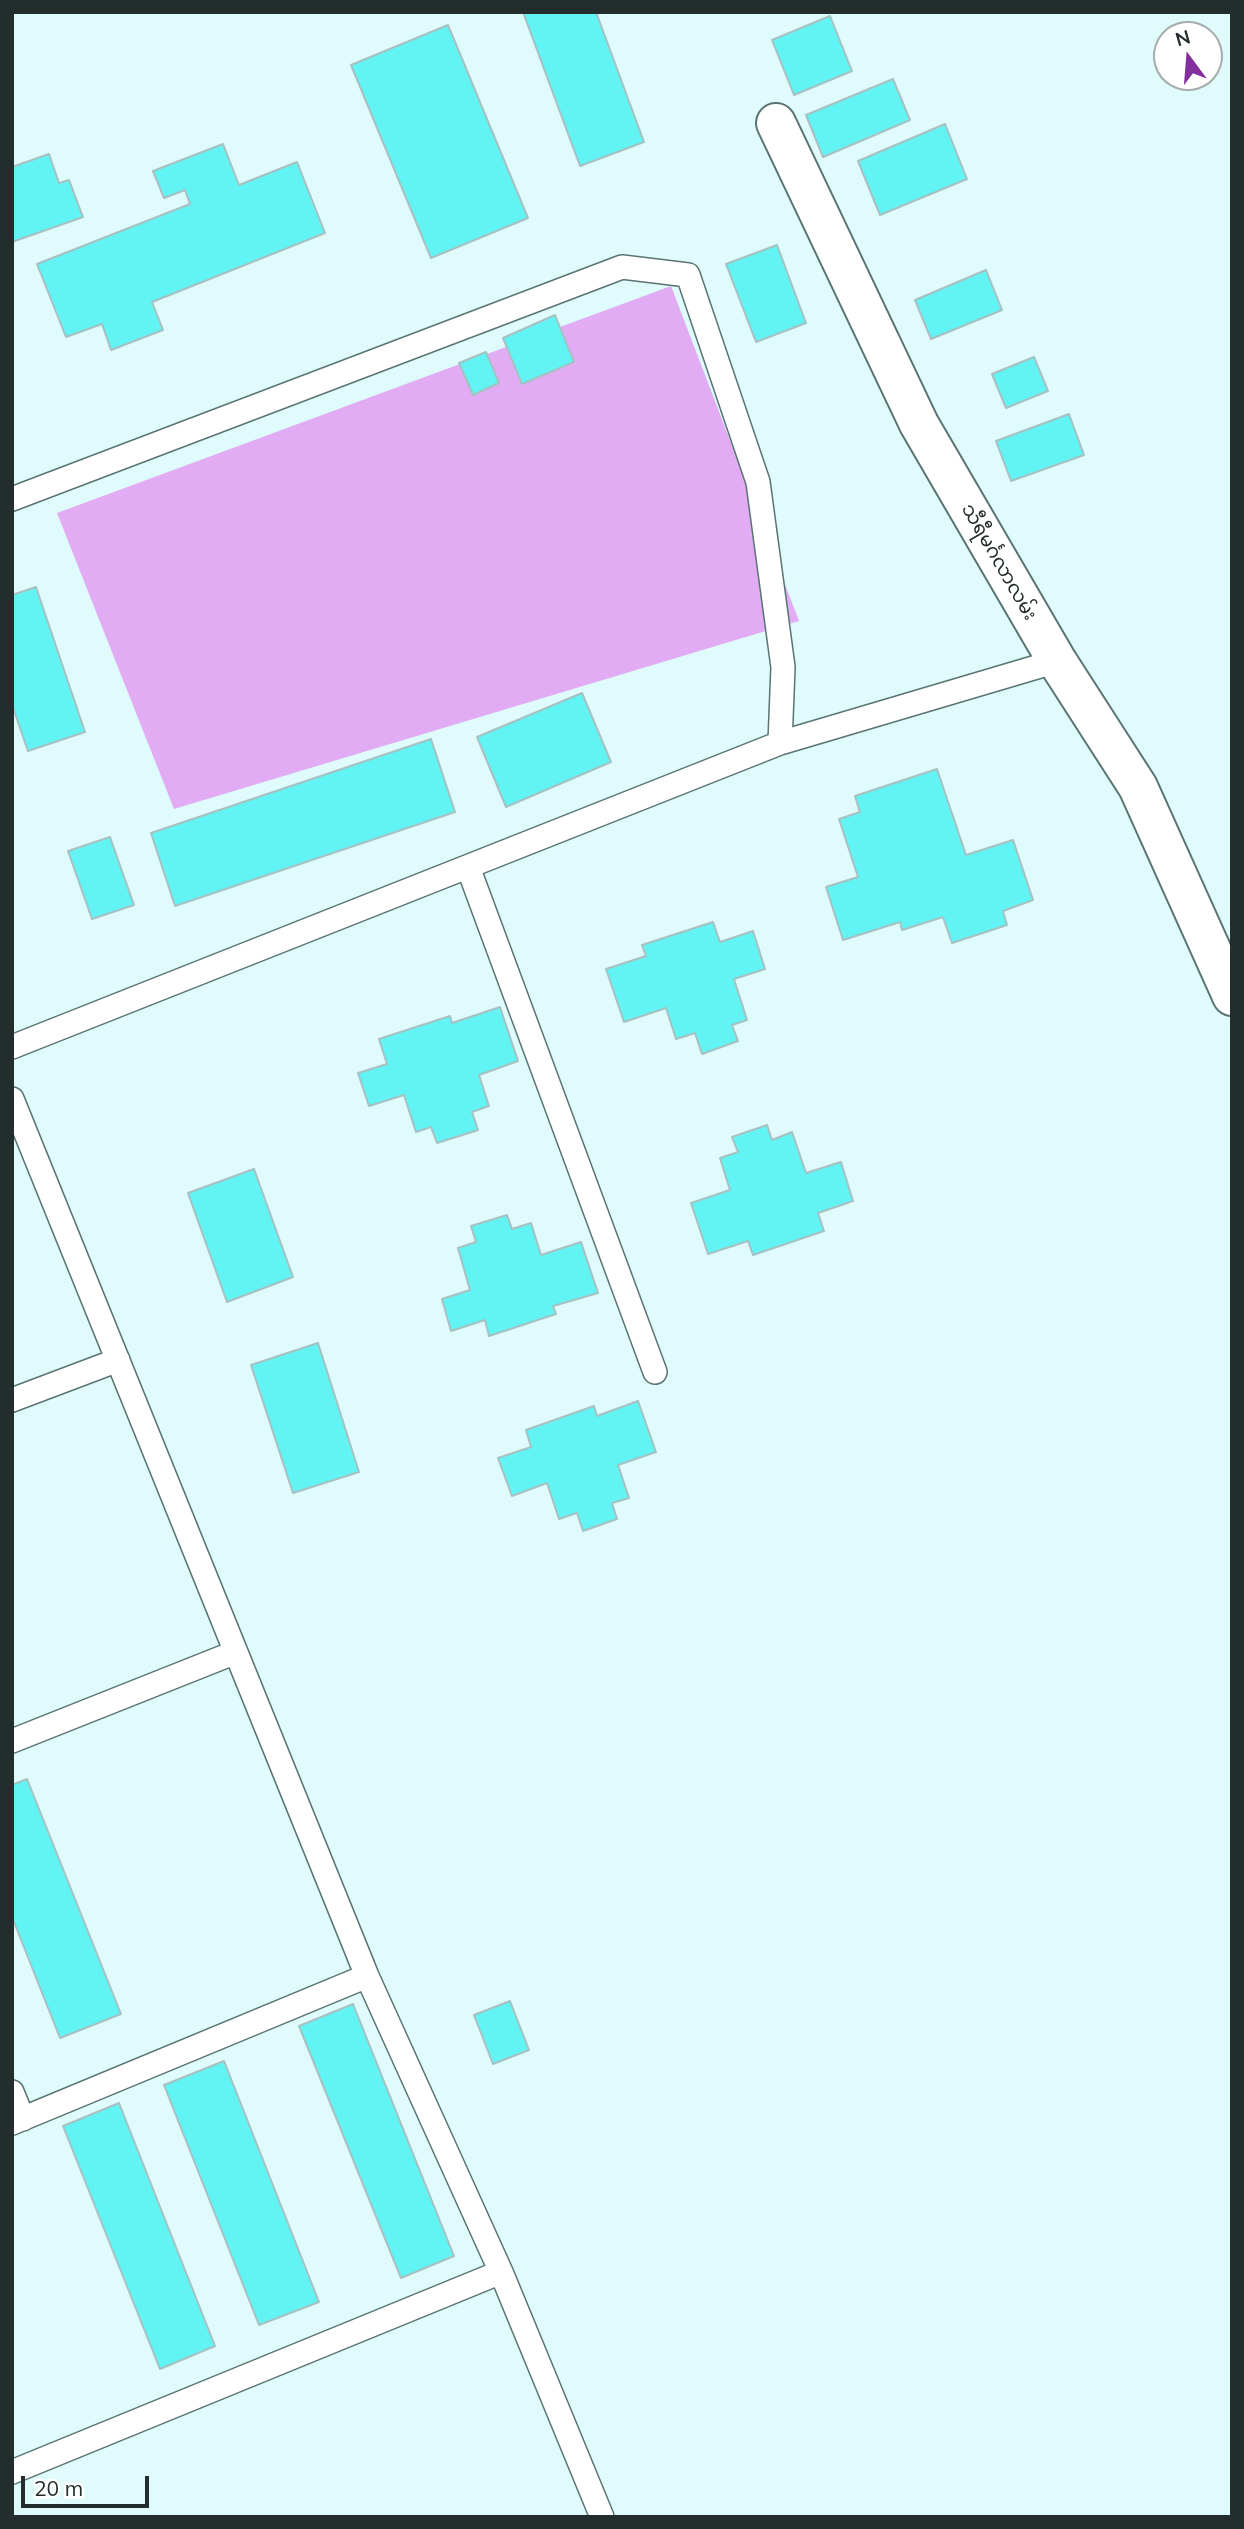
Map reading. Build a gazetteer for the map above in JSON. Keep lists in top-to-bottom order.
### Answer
{
  "streets": {
    "street": ["သီရီမင်္ဂလာလမ်း"]
  },
  "scale_bar": "20 m",
  "north": "top"
}
